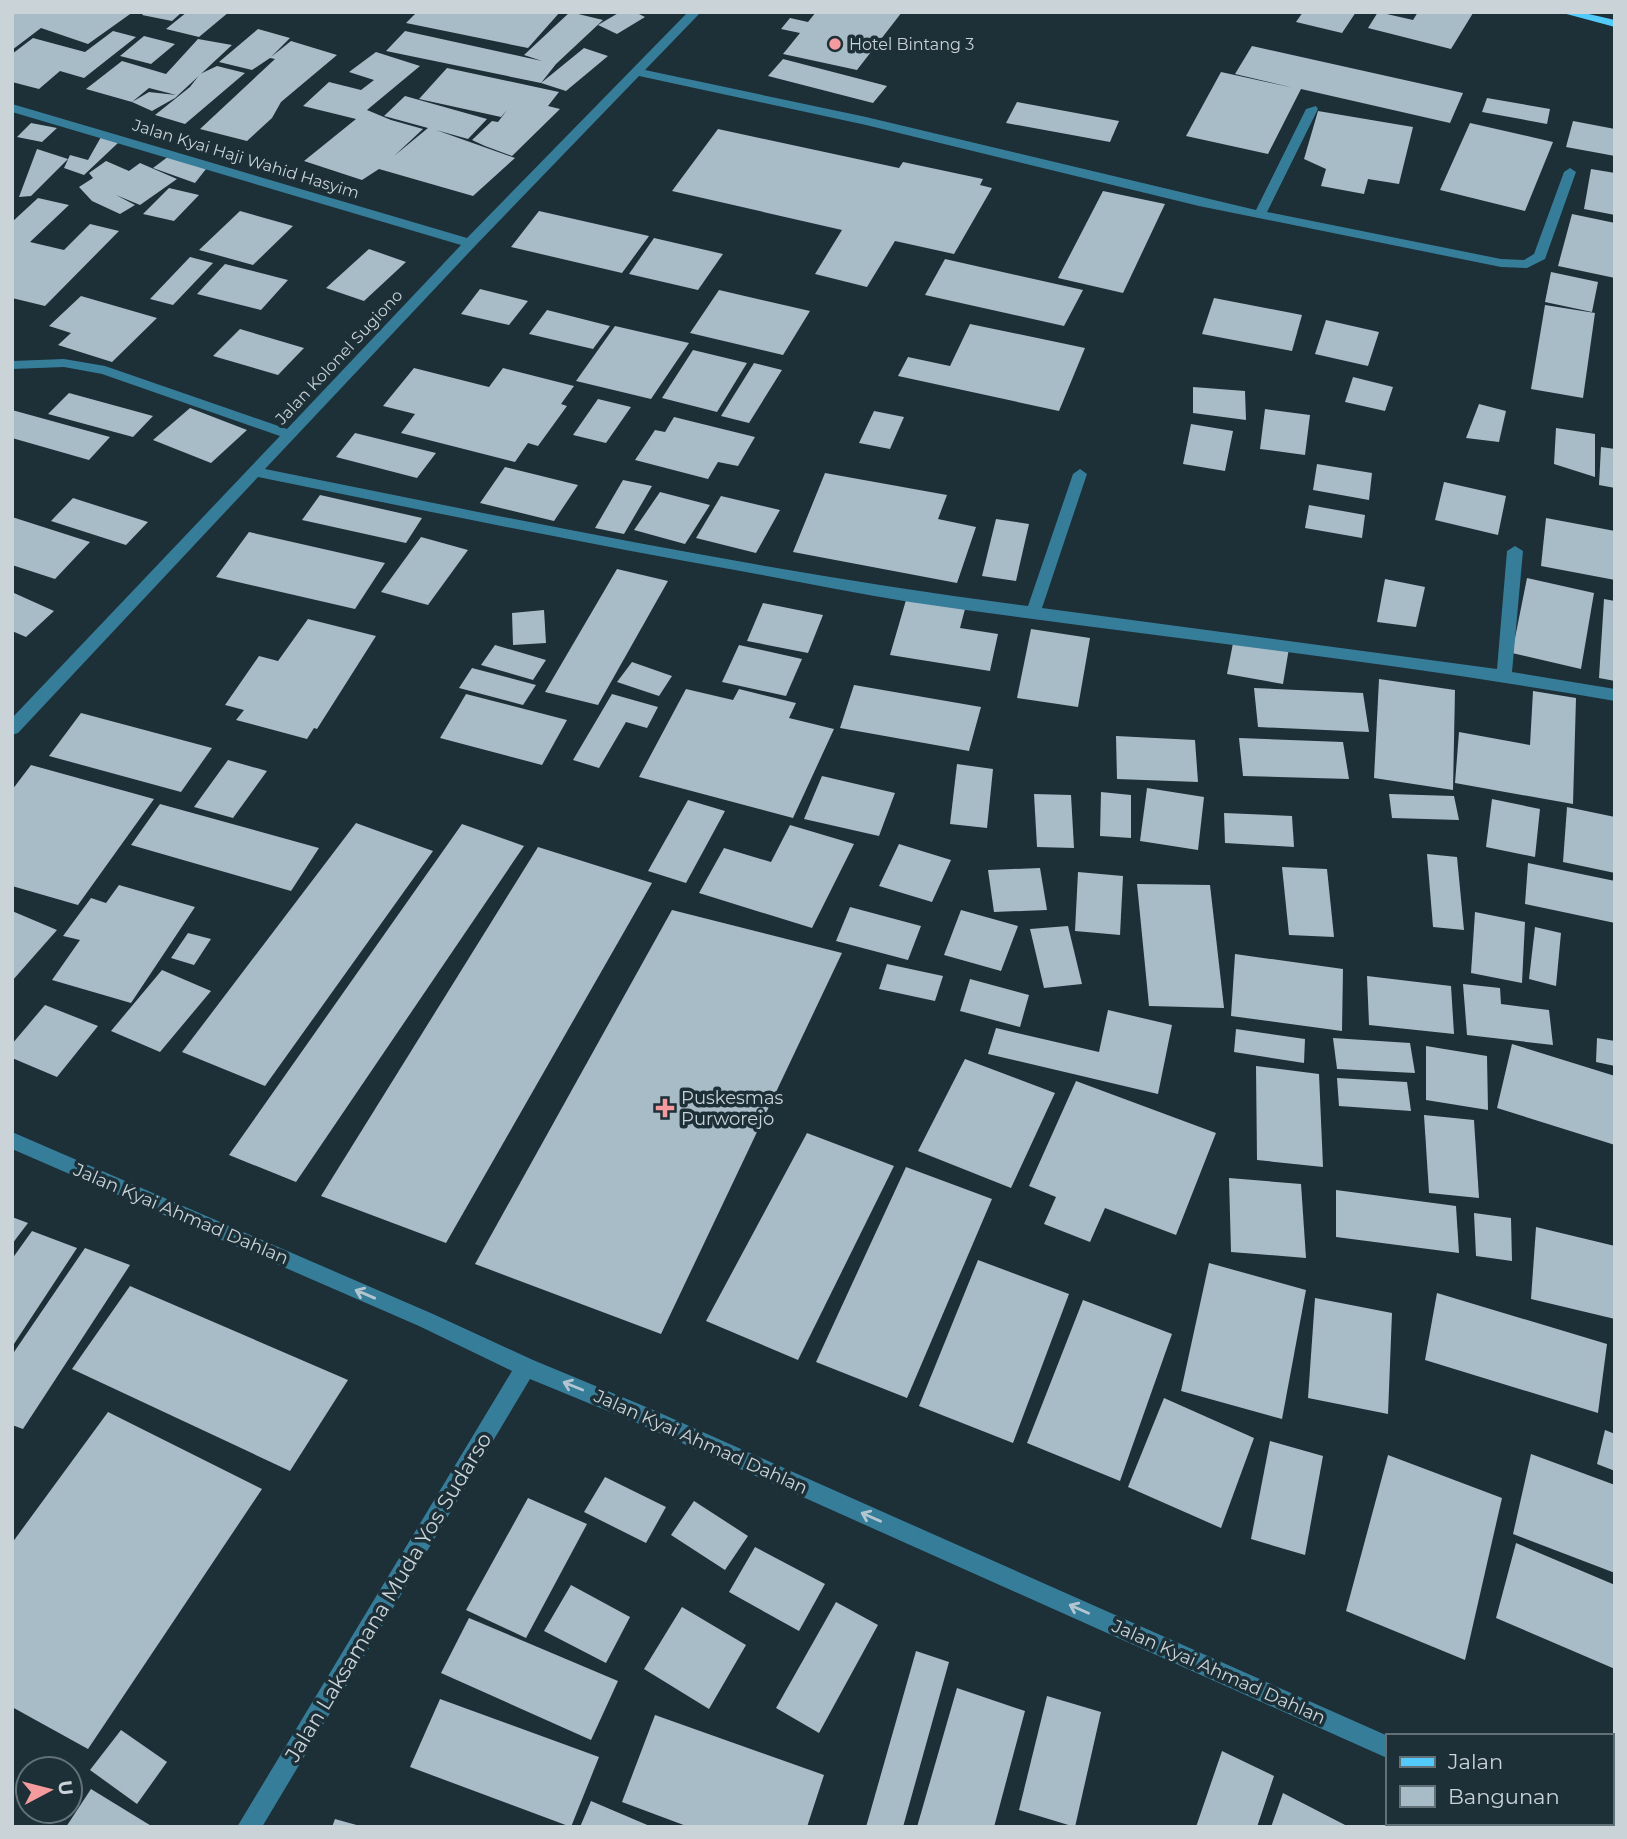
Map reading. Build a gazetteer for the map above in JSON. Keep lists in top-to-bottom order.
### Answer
{
  "streets": {
    "street": [
      "Jalan Kyai Haji Wahid Hasyim",
      "Jalan Kolonel Sugiono",
      "Jalan Kyai Ahmad Dahlan",
      "Jalan Laksamana Muda Yos Sudarso"
    ]
  },
  "crossings": [
    ["Jalan Kyai Haji Wahid Hasyim", "Jalan Kolonel Sugiono"],
    ["Jalan Kyai Ahmad Dahlan", "Jalan Laksamana Muda Yos Sudarso"]
  ],
  "one_way": ["Jalan Kyai Ahmad Dahlan"],
  "places": {
    "other": ["Hotel Bintang 3"],
    "health": ["Puskesmas Purworejo"]
  },
  "legend": ["Jalan", "Bangunan"],
  "north": "right"
}
